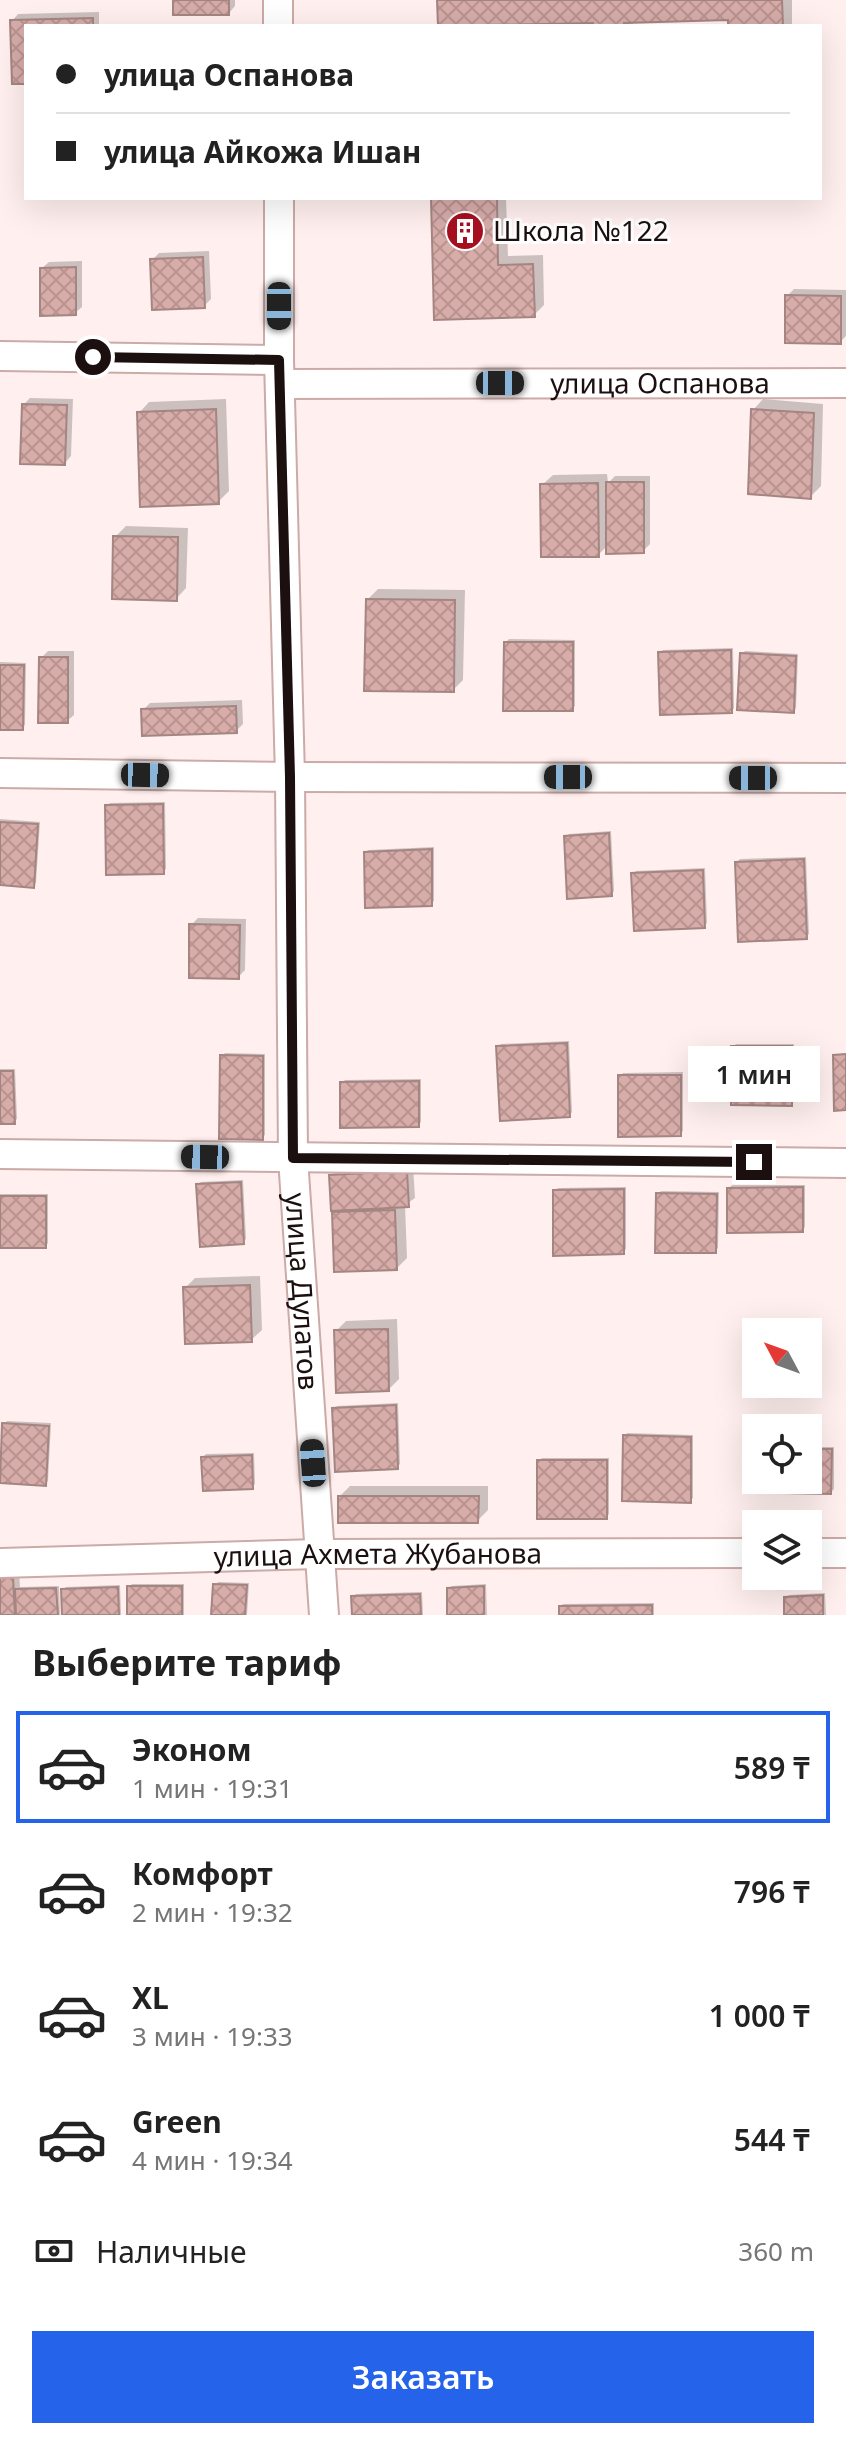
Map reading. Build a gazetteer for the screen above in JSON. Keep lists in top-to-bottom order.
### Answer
{
  "streets": {
    "street": ["улица Оспанова", "улица Дулатов", "улица Ахмета Жубанова"]
  },
  "crossings": [
    ["улица Оспанова", "улица Дулатов"],
    ["улица Дулатов", "улица Ахмета Жубанова"]
  ],
  "places": {
    "building": ["Школа №122"]
  },
  "north": "top left",
  "page": {
    "banner": ["улица Оспанова", "улица Айкожа Ишан"],
    "bubble": "1 мин",
    "heading": "Выберите тариф",
    "list": [
      {
        "name": "Эконом",
        "note": "1 мин · 19:31",
        "value": "589 ₸"
      },
      {
        "name": "Комфорт",
        "note": "2 мин · 19:32",
        "value": "796 ₸"
      },
      {
        "name": "XL",
        "note": "3 мин · 19:33",
        "value": "1 000 ₸"
      },
      {
        "name": "Green",
        "note": "4 мин · 19:34",
        "value": "544 ₸"
      }
    ],
    "pay": ["Наличные", "360 m"],
    "buttons": "Заказать"
  }
}
